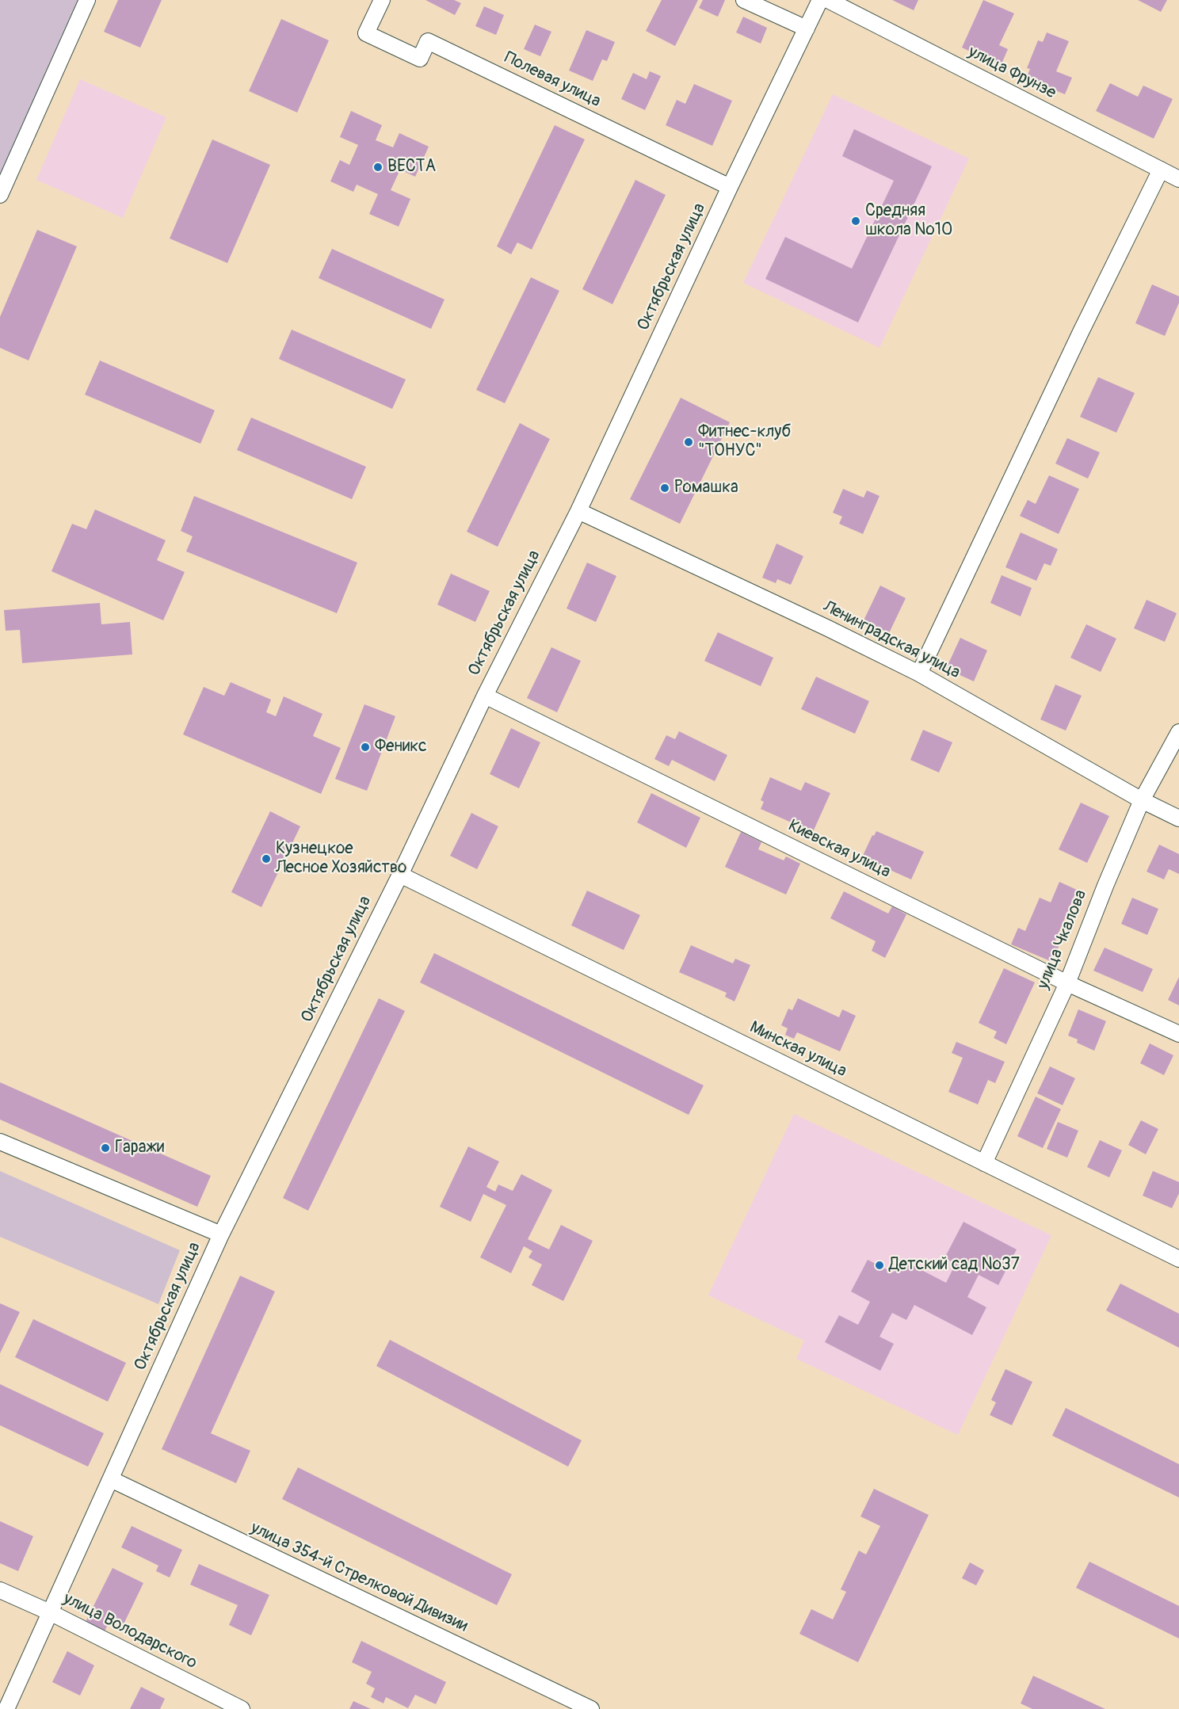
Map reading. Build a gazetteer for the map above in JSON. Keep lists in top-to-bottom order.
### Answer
{
  "streets": {
    "street": [
      "улица Фрунзе",
      "Полевая улица",
      "Октябрьская улица",
      "Ленинградская улица",
      "Киевская улица",
      "улица Чкалова",
      "Минская улица",
      "улица 354-й Стрелковой Дивизии",
      "улица Володарского"
    ]
  },
  "crossings": [
    ["Полевая улица", "Октябрьская улица"],
    ["Октябрьская улица", "Ленинградская улица"],
    ["Октябрьская улица", "Киевская улица"],
    ["Октябрьская улица", "Минская улица"],
    ["Октябрьская улица", "улица 354-й Стрелковой Дивизии"],
    ["Октябрьская улица", "улица Володарского"],
    ["Ленинградская улица", "улица Чкалова"],
    ["Киевская улица", "улица Чкалова"],
    ["улица Чкалова", "Минская улица"]
  ],
  "places": [
    "ВЕСТА",
    "Средняя школа №10",
    "Фитнес-клуб \"ТОНУС\"",
    "Ромашка",
    "Феникс",
    "Кузнецкое Лесное Хозяйство",
    "Гаражи",
    "Детский сад №37"
  ]
}
